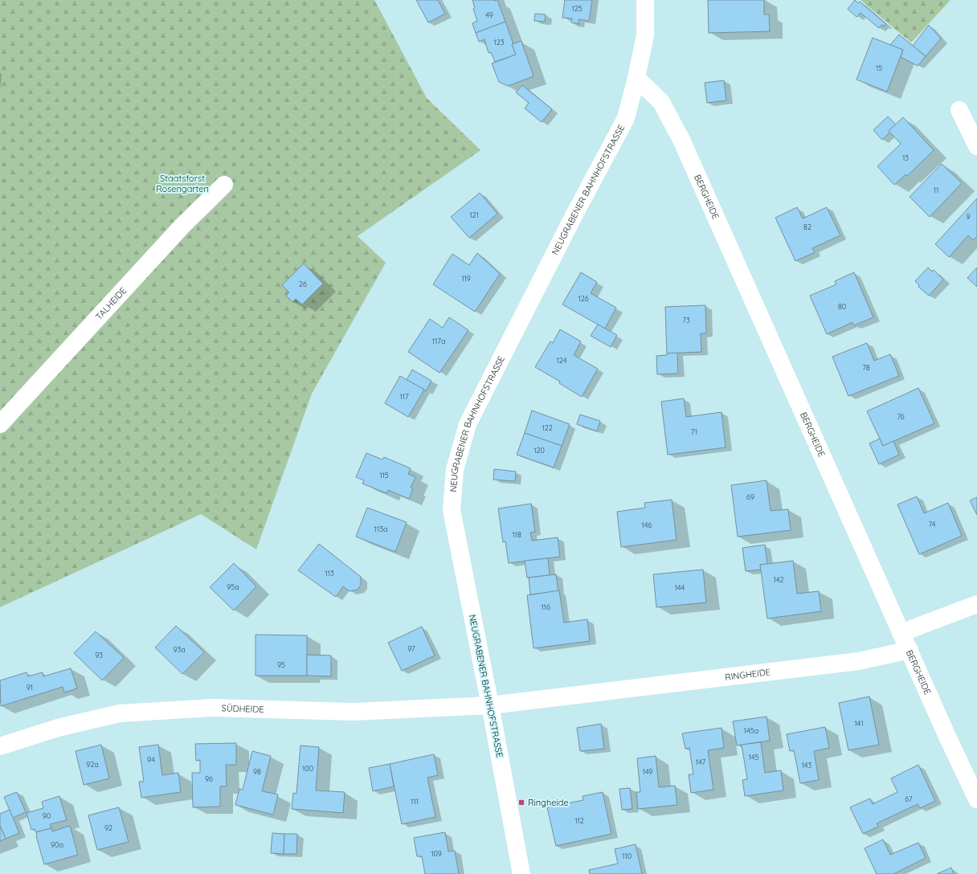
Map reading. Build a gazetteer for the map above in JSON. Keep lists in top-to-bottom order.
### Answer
{
  "streets": {
    "street": [
      "NEUGRABENER BAHNHOFSTRASSE",
      "BERGHEIDE",
      "TALHEIDE",
      "RINGHEIDE",
      "SÜDHEIDE"
    ]
  },
  "crossings": [
    ["NEUGRABENER BAHNHOFSTRASSE", "BERGHEIDE"],
    ["NEUGRABENER BAHNHOFSTRASSE", "RINGHEIDE"],
    ["NEUGRABENER BAHNHOFSTRASSE", "SÜDHEIDE"],
    ["BERGHEIDE", "RINGHEIDE"],
    ["RINGHEIDE", "SÜDHEIDE"]
  ],
  "parks": ["Staatsforst Rosengarten"],
  "places": {
    "transit": ["Ringheide"]
  },
  "house_numbers": [
    "125",
    "49",
    "123",
    "15",
    "13",
    "11",
    "121",
    "9",
    "82",
    "119",
    "26",
    "126",
    "80",
    "73",
    "117a",
    "124",
    "78",
    "117",
    "76",
    "122",
    "71",
    "120",
    "115",
    "69",
    "74",
    "146",
    "113a",
    "118",
    "113",
    "142",
    "95a",
    "144",
    "116",
    "97",
    "93a",
    "93",
    "95",
    "91",
    "141",
    "145a",
    "145",
    "94",
    "147",
    "92a",
    "143",
    "100",
    "98",
    "149",
    "96",
    "67",
    "111",
    "90",
    "112",
    "92",
    "90a",
    "109",
    "110"
  ]
}
